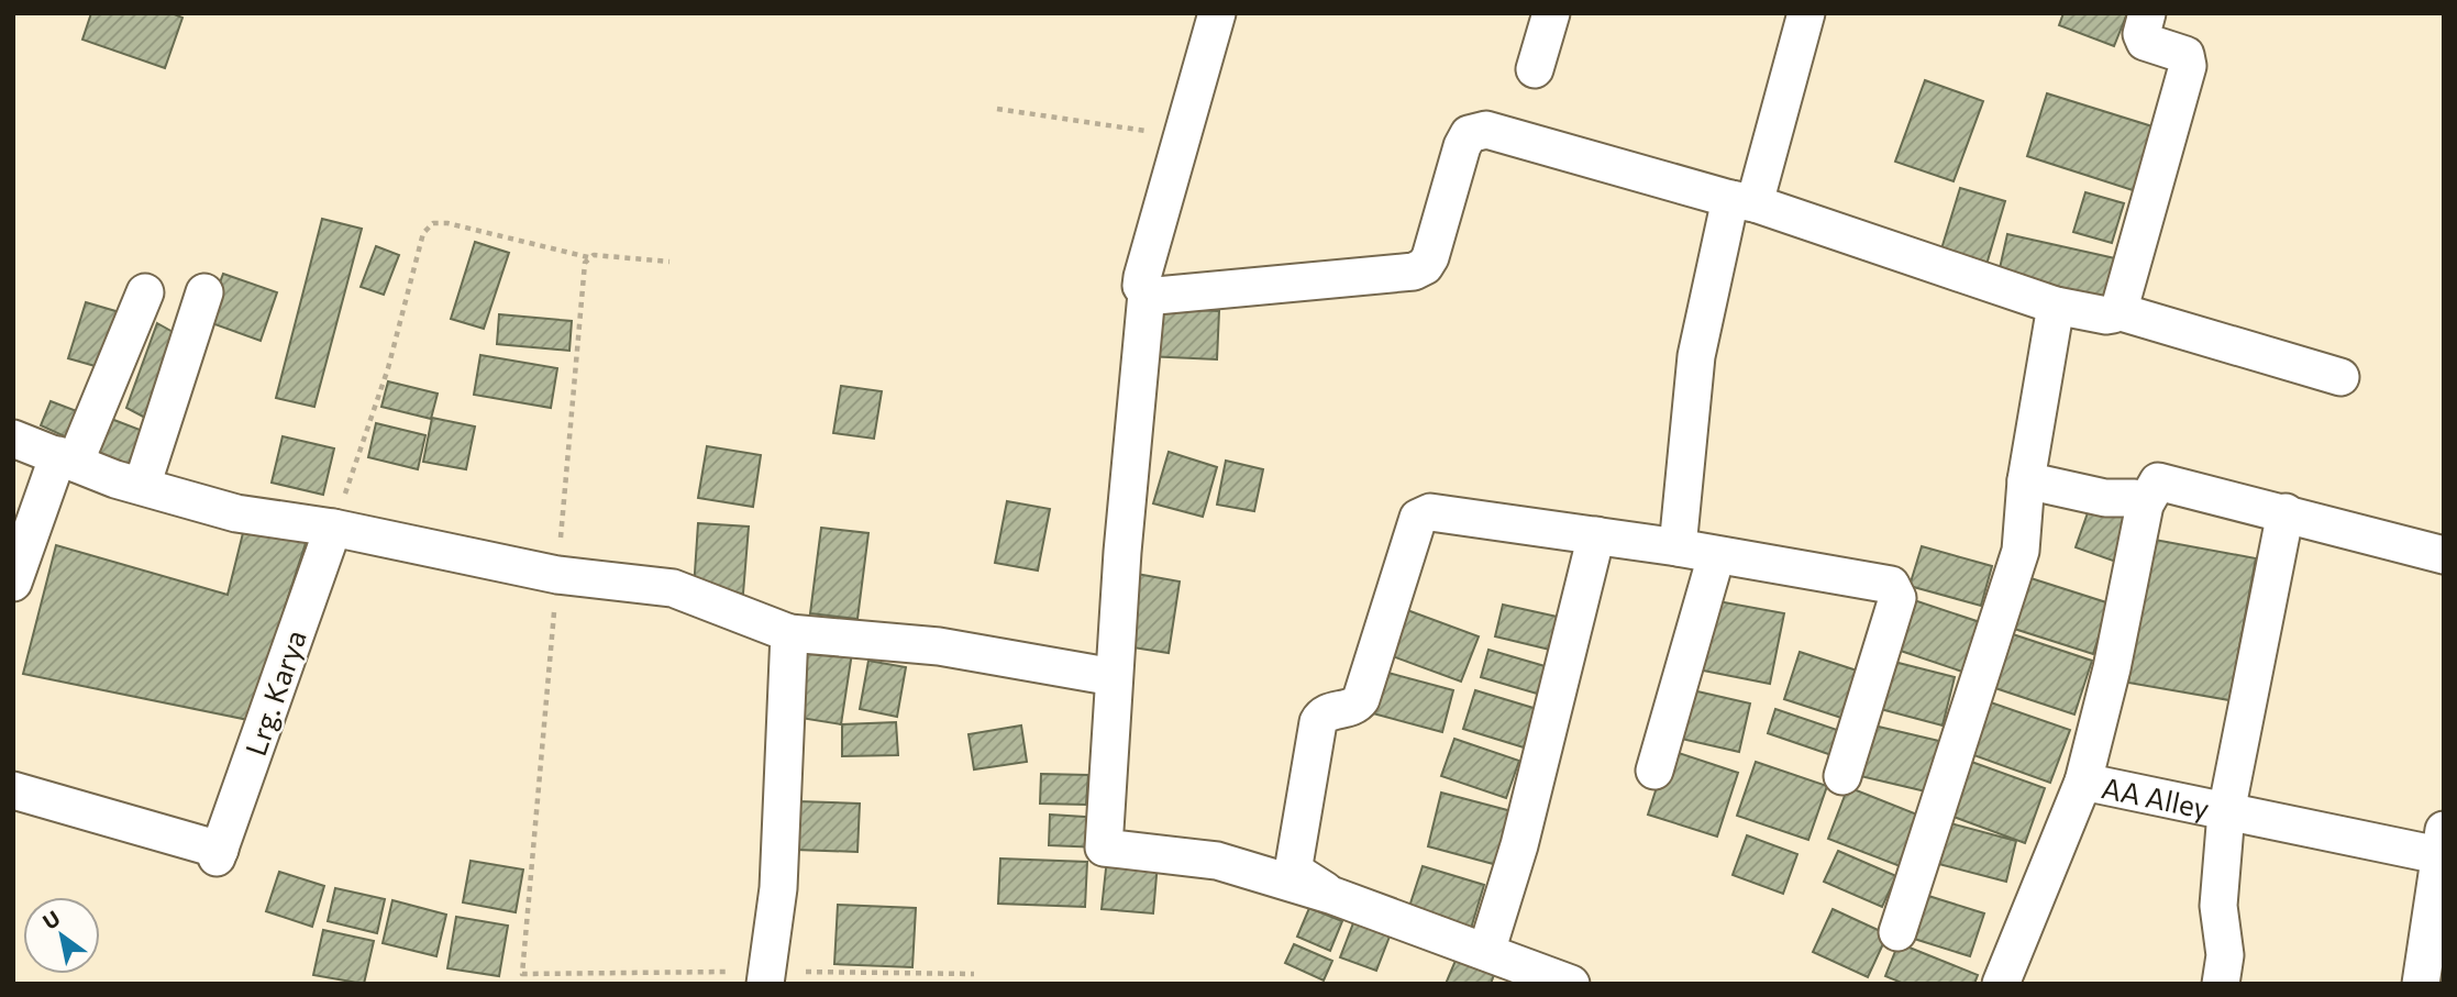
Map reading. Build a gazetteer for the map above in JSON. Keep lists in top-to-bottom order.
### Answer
{
  "streets": {
    "street": ["Lrg. Karya", "AA Alley"]
  },
  "north": "top left"
}
